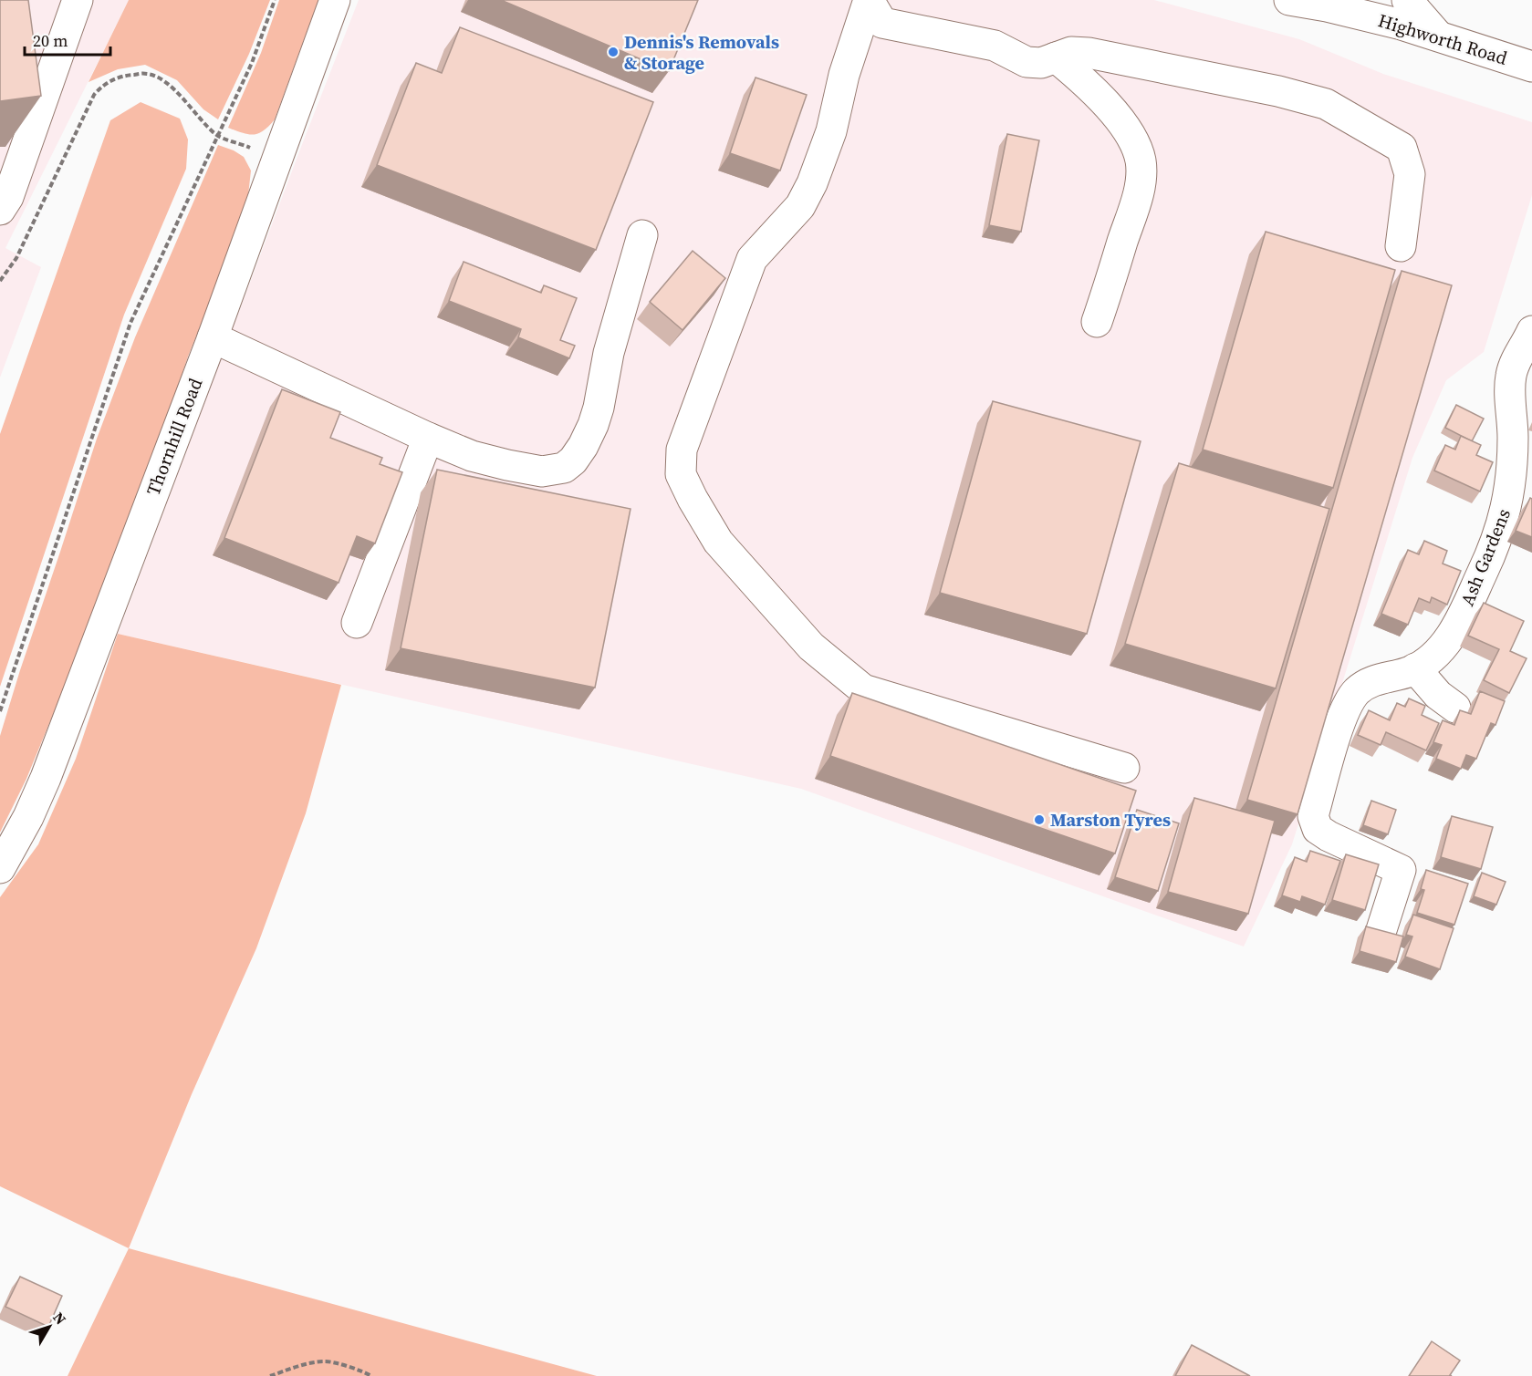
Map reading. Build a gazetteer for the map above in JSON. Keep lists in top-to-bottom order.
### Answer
{
  "streets": {
    "street": ["Highworth Road", "Thornhill Road", "Ash Gardens"]
  },
  "places": ["Dennis's Removals & Storage", "Marston Tyres"],
  "scale_bar": "20 m",
  "north": "top right"
}
